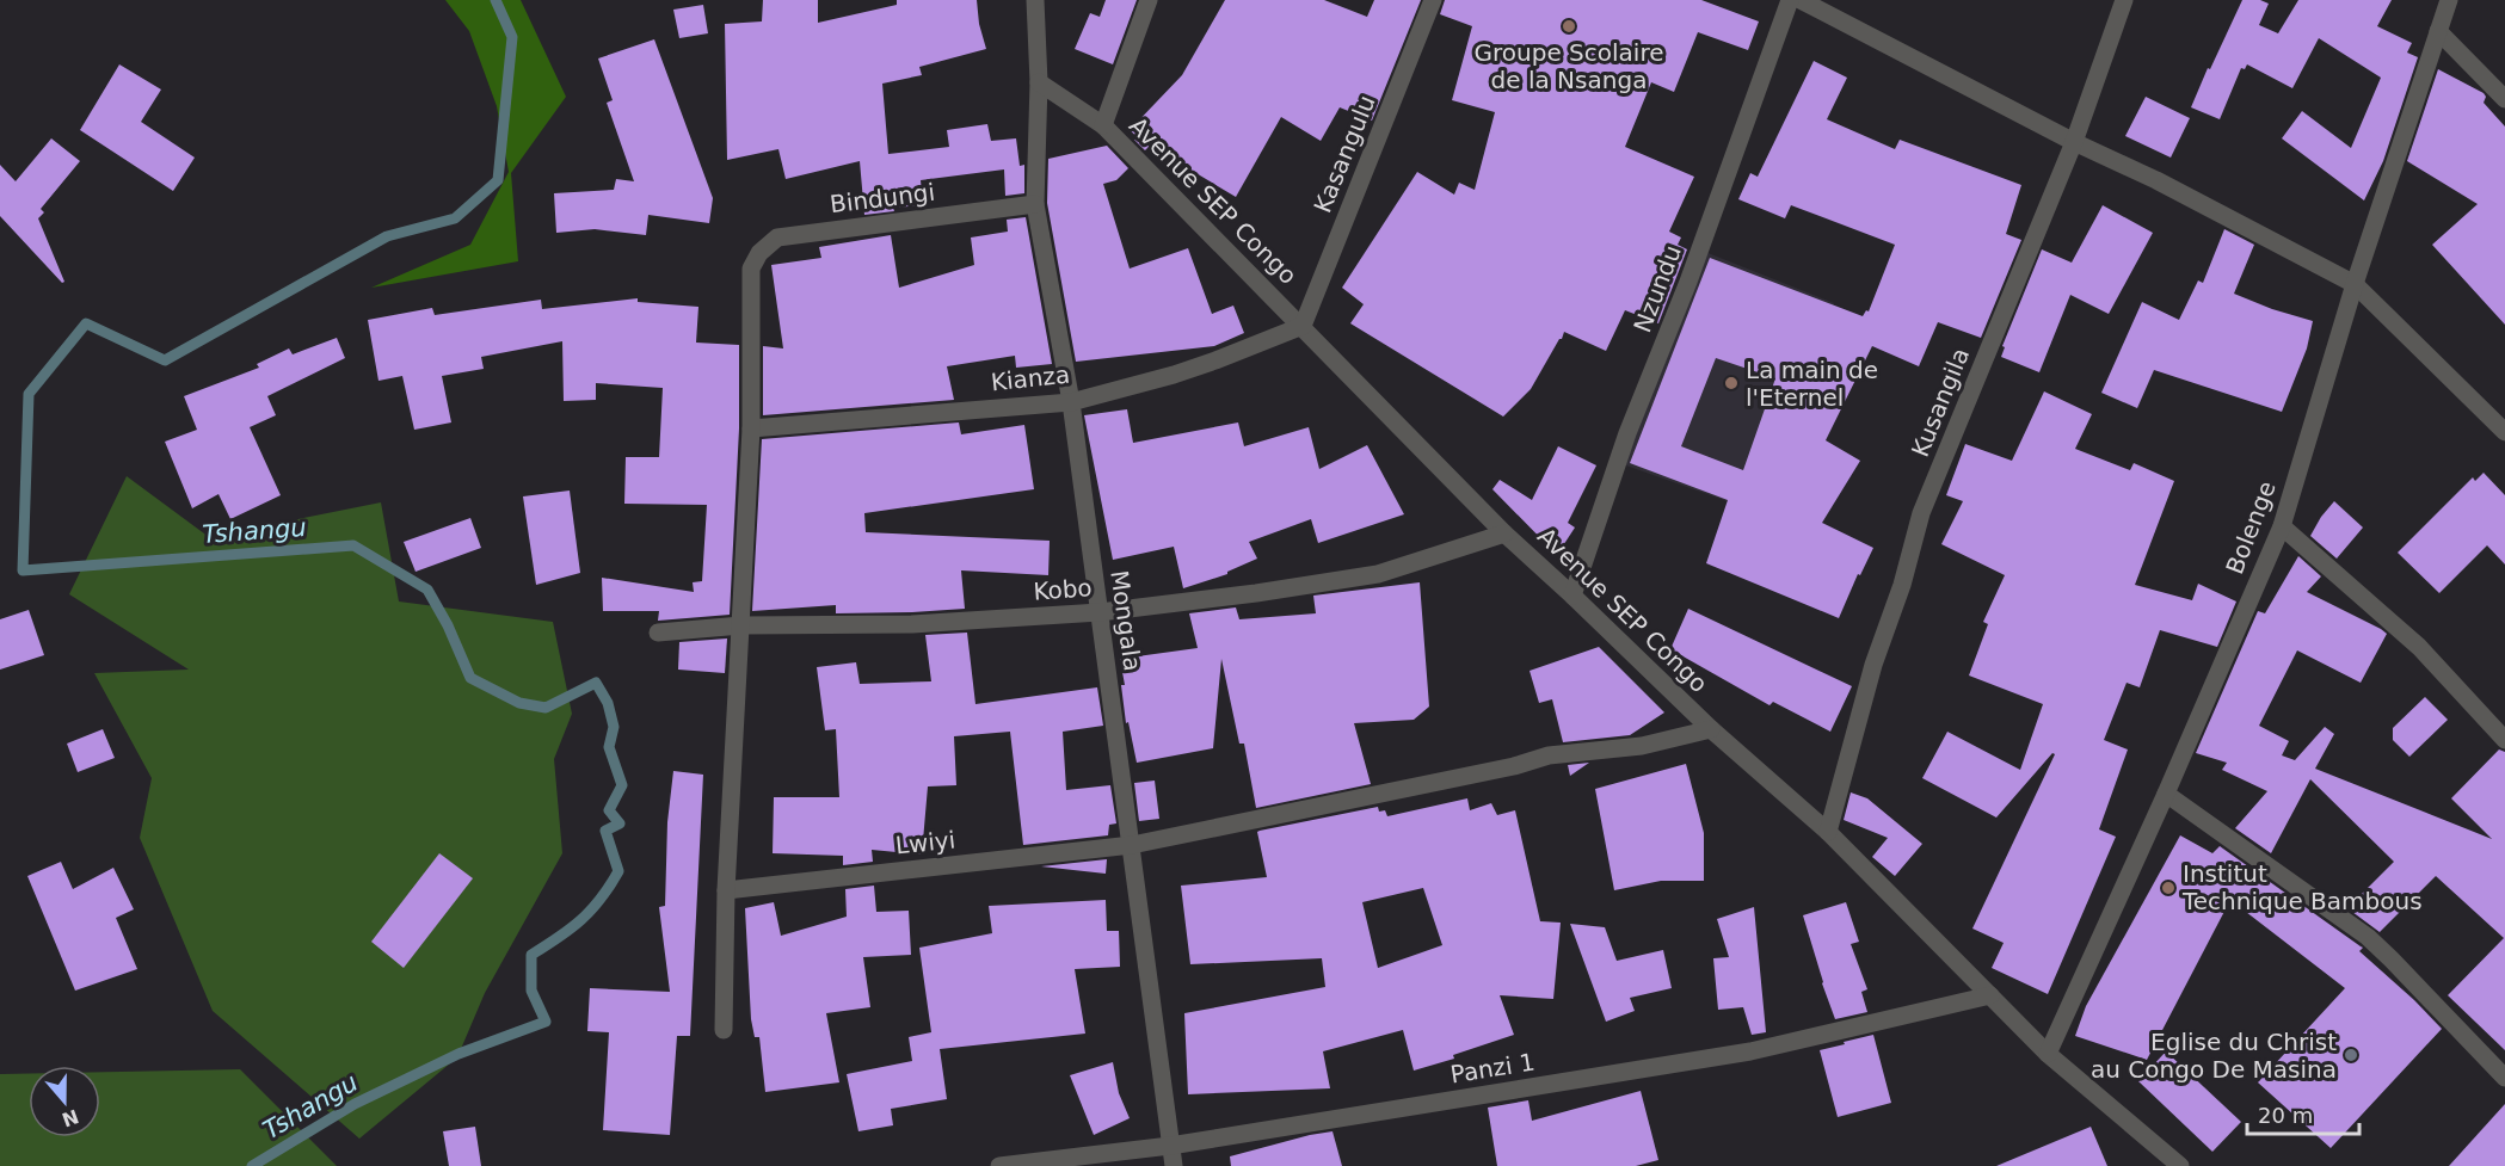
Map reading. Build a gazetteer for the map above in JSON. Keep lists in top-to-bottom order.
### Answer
{
  "streets": {
    "street": [
      "Kasangulu",
      "Bindungi",
      "Avenue SEP Congo",
      "Nzundu",
      "Kianza",
      "Kusangila",
      "Bolenge",
      "Kobo",
      "Mongala",
      "Lwiyi",
      "Panzi 1"
    ]
  },
  "crossings": [
    ["Kasangulu", "Avenue SEP Congo"],
    ["Kasangulu", "Kianza"],
    ["Bindungi", "Kianza"],
    ["Bindungi", "Mongala"],
    ["Avenue SEP Congo", "Nzundu"],
    ["Avenue SEP Congo", "Kianza"],
    ["Avenue SEP Congo", "Kusangila"],
    ["Avenue SEP Congo", "Bolenge"],
    ["Avenue SEP Congo", "Kobo"],
    ["Avenue SEP Congo", "Mongala"],
    ["Avenue SEP Congo", "Lwiyi"],
    ["Avenue SEP Congo", "Panzi 1"],
    ["Kianza", "Mongala"],
    ["Kobo", "Mongala"],
    ["Mongala", "Lwiyi"],
    ["Mongala", "Panzi 1"]
  ],
  "water": ["Tshangu"],
  "places": [
    "Groupe Scolaire de la Nsanga",
    "La main de l'Eternel",
    "Institut Technique Bambous",
    "Eglise du Christ au Congo De Masina"
  ],
  "scale_bar": "20 m",
  "north": "bottom"
}
